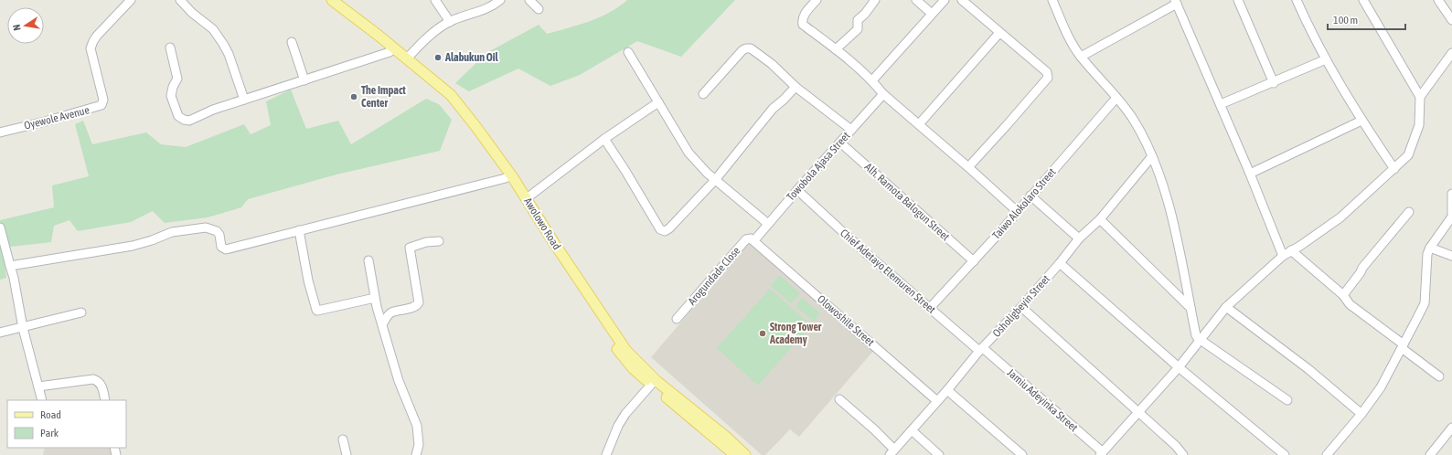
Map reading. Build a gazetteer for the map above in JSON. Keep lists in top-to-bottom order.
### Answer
{
  "streets": {
    "main road": ["Awolowo Road"],
    "street": [
      "Oyewole Avenue",
      "Towobola Ajasa Street",
      "Alh. Ramota Balogun Street",
      "Taiwo Alokolaro Street",
      "Chief Adetayo Elemuren Street",
      "Arogundade Close",
      "Osholigbeyin Street",
      "Olowoshile Street",
      "Jamiu Adeyinka Street"
    ]
  },
  "crossings": [
    ["Towobola Ajasa Street", "Alh. Ramota Balogun Street"],
    ["Towobola Ajasa Street", "Chief Adetayo Elemuren Street"],
    ["Towobola Ajasa Street", "Arogundade Close"],
    ["Towobola Ajasa Street", "Olowoshile Street"],
    ["Alh. Ramota Balogun Street", "Taiwo Alokolaro Street"],
    ["Taiwo Alokolaro Street", "Chief Adetayo Elemuren Street"],
    ["Chief Adetayo Elemuren Street", "Osholigbeyin Street"],
    ["Chief Adetayo Elemuren Street", "Jamiu Adeyinka Street"],
    ["Arogundade Close", "Olowoshile Street"],
    ["Osholigbeyin Street", "Olowoshile Street"],
    ["Osholigbeyin Street", "Jamiu Adeyinka Street"]
  ],
  "places": ["Alabukun Oil", "The Impact Center", "Strong Tower Academy"],
  "legend": ["Road", "Park"],
  "scale_bar": "100 m",
  "north": "left"
}
